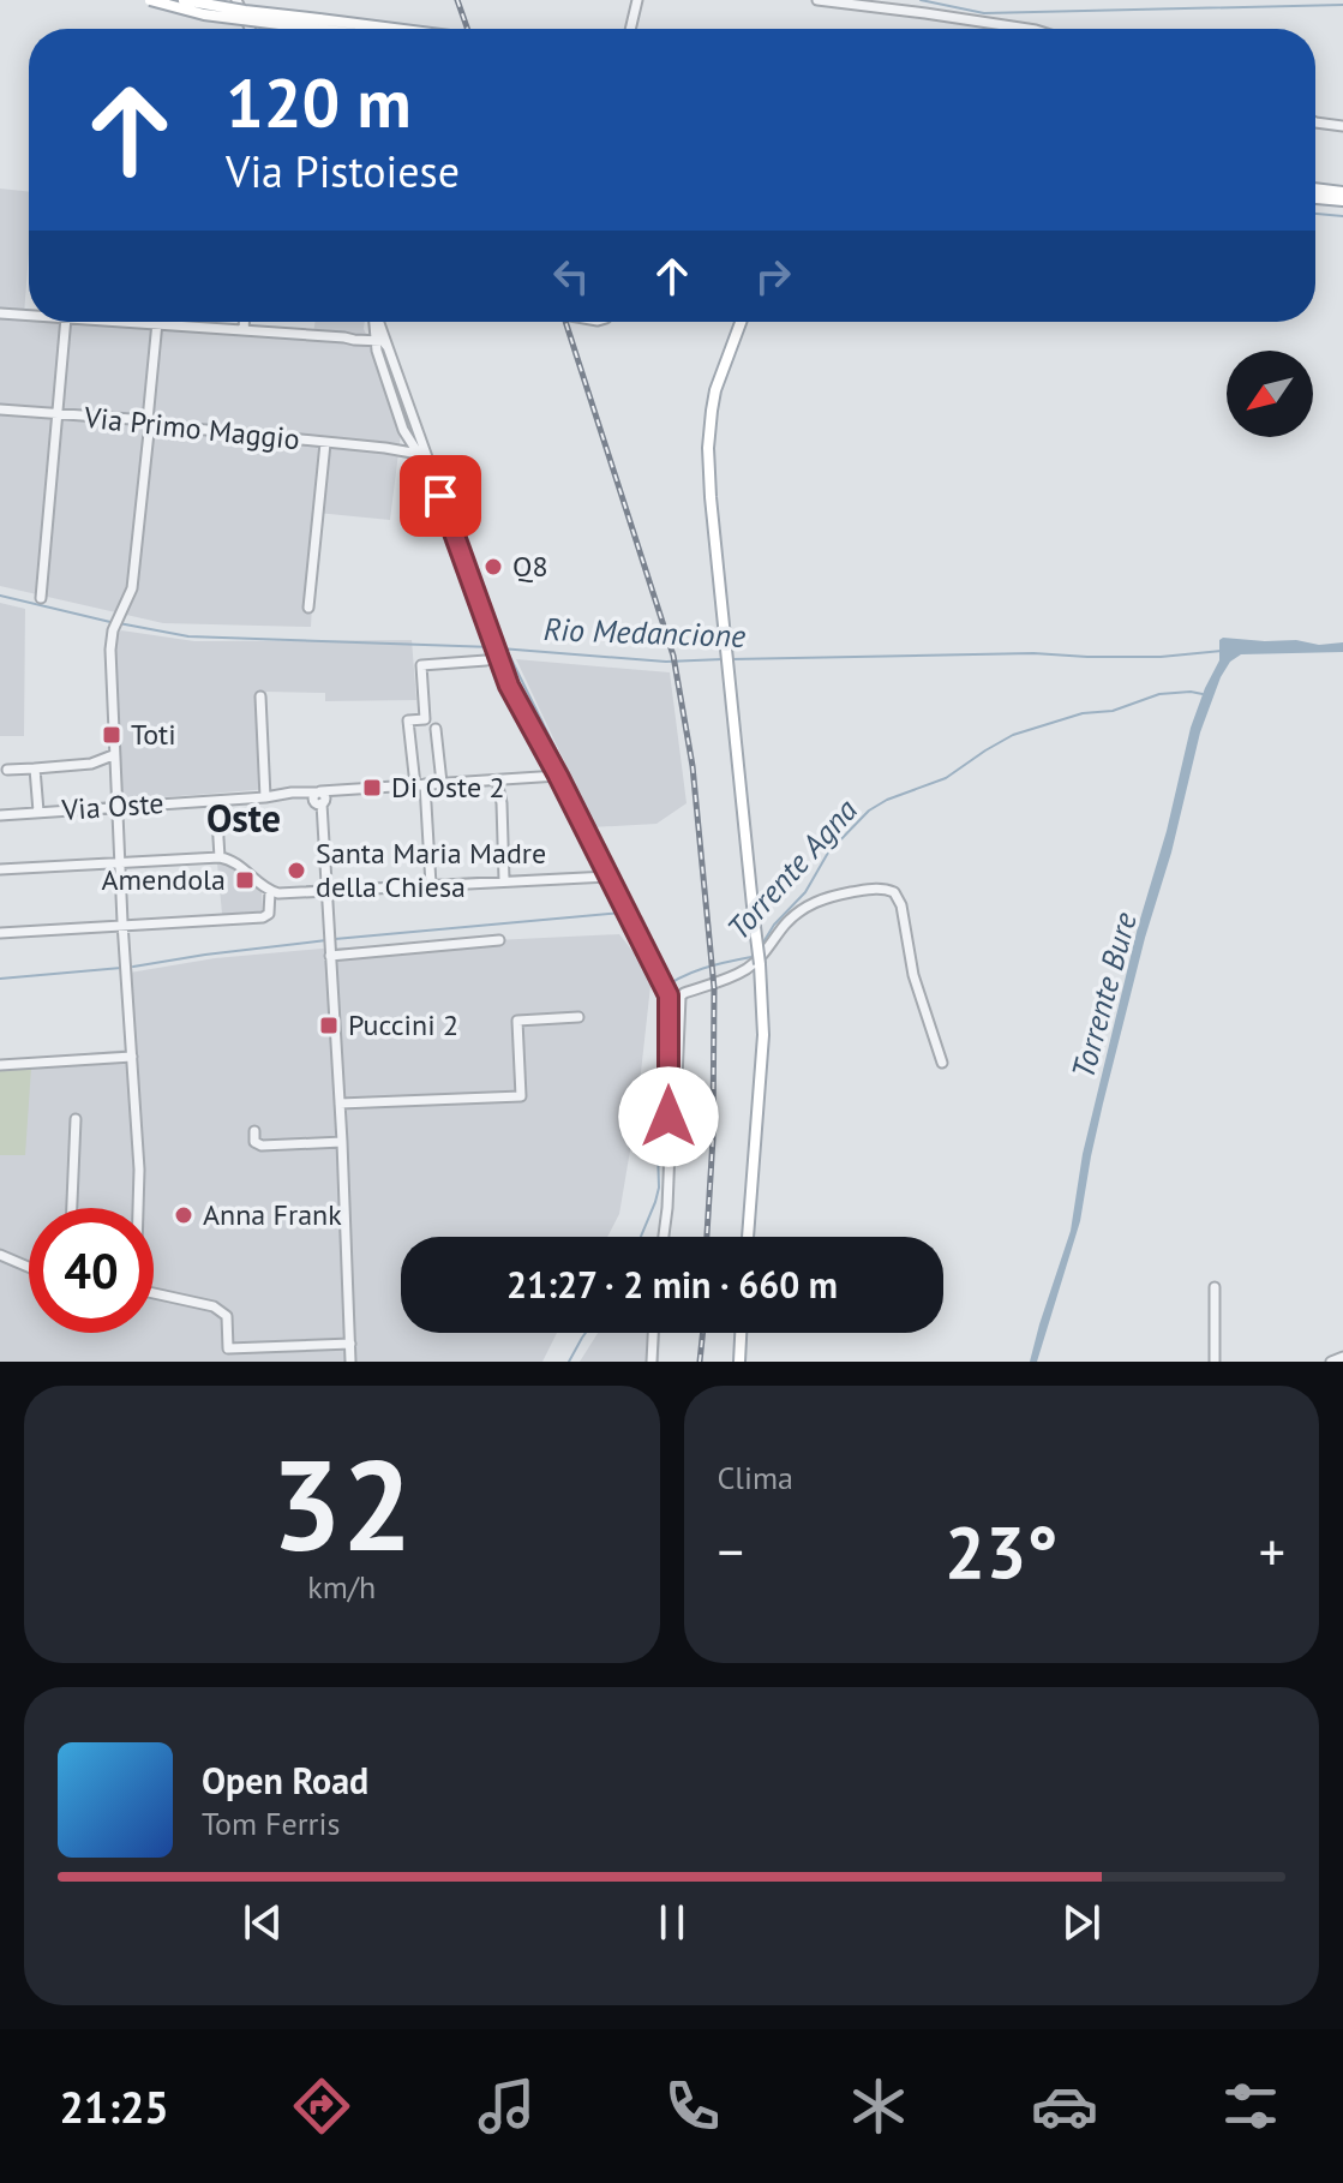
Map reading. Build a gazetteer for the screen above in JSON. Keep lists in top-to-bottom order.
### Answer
{
  "streets": {
    "street": ["Via Primo Maggio", "Via Oste"]
  },
  "districts": ["Oste"],
  "water": ["Rio Medancione", "Torrente Agna", "Torrente Bure"],
  "places": {
    "other": ["Q8", "Santa Maria Madre della Chiesa", "Anna Frank"],
    "transit": [
      "Toti",
      "Di Oste 2",
      "Amendola",
      "Puccini 2"
    ]
  },
  "north": "bottom left",
  "page": {
    "turn": ["120 m", "Via Pistoiese"],
    "limit": "40",
    "trip": "21:27 · 2 min · 660 m",
    "tile": [
      ["32", "km/h"],
      "Clima"
    ],
    "heat": ["−", "23°", "+"],
    "song": ["Open Road", "Tom Ferris"],
    "tabs": "21:25"
  }
}
